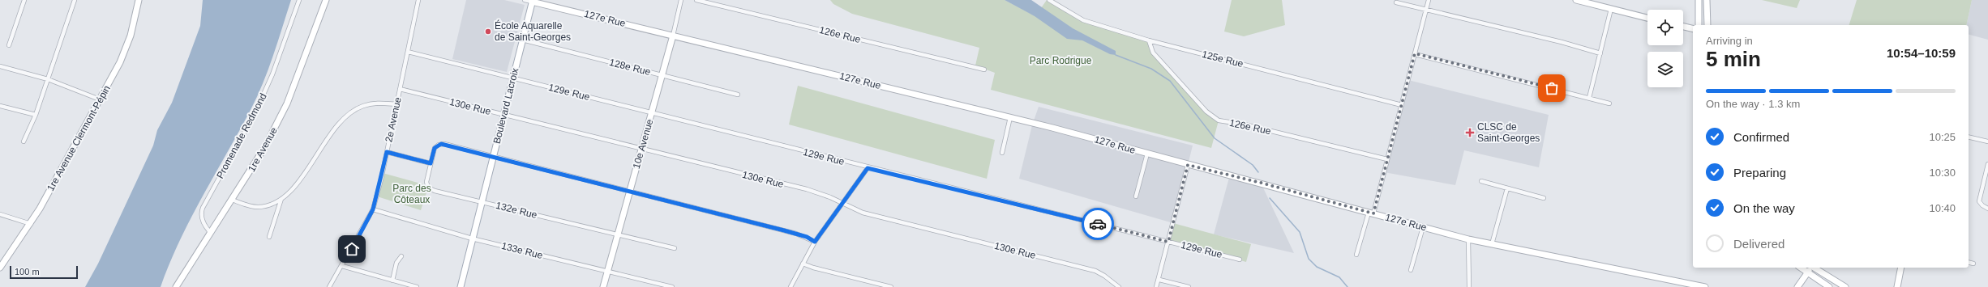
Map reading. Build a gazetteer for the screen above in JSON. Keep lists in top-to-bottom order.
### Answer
{
  "streets": {
    "street": [
      "127e Rue",
      "126e Rue",
      "125e Rue",
      "128e Rue",
      "129e Rue",
      "Boulevard Lacroix",
      "130e Rue",
      "2e Avenue",
      "Promenade Redmond",
      "1re Avenue Clermont-Pépin",
      "10e Avenue",
      "1re Avenue",
      "132e Rue",
      "133e Rue"
    ]
  },
  "crossings": [
    ["127e Rue", "Boulevard Lacroix"],
    ["127e Rue", "10e Avenue"],
    ["126e Rue", "125e Rue"],
    ["128e Rue", "Boulevard Lacroix"],
    ["128e Rue", "10e Avenue"],
    ["129e Rue", "Boulevard Lacroix"],
    ["129e Rue", "2e Avenue"],
    ["129e Rue", "10e Avenue"],
    ["Boulevard Lacroix", "130e Rue"],
    ["Boulevard Lacroix", "132e Rue"],
    ["Boulevard Lacroix", "133e Rue"],
    ["130e Rue", "2e Avenue"],
    ["130e Rue", "10e Avenue"],
    ["2e Avenue", "133e Rue"],
    ["Promenade Redmond", "1re Avenue"],
    ["10e Avenue", "132e Rue"],
    ["10e Avenue", "133e Rue"]
  ],
  "parks": ["Parc Rodrigue", "Parc des Côteaux"],
  "places": {
    "other": ["École Aquarelle de Saint-Georges"],
    "health": ["CLSC de Saint-Georges"]
  },
  "scale_bar": "100 m",
  "page": {
    "heading": ["5 min", "Arriving in", "10:54–10:59"],
    "bar": "On the way · 1.3 km",
    "list": [
      ["Confirmed", "10:25"],
      ["Preparing", "10:30"],
      ["On the way", "10:40"],
      "Delivered"
    ],
    "scale": "100 m"
  }
}
